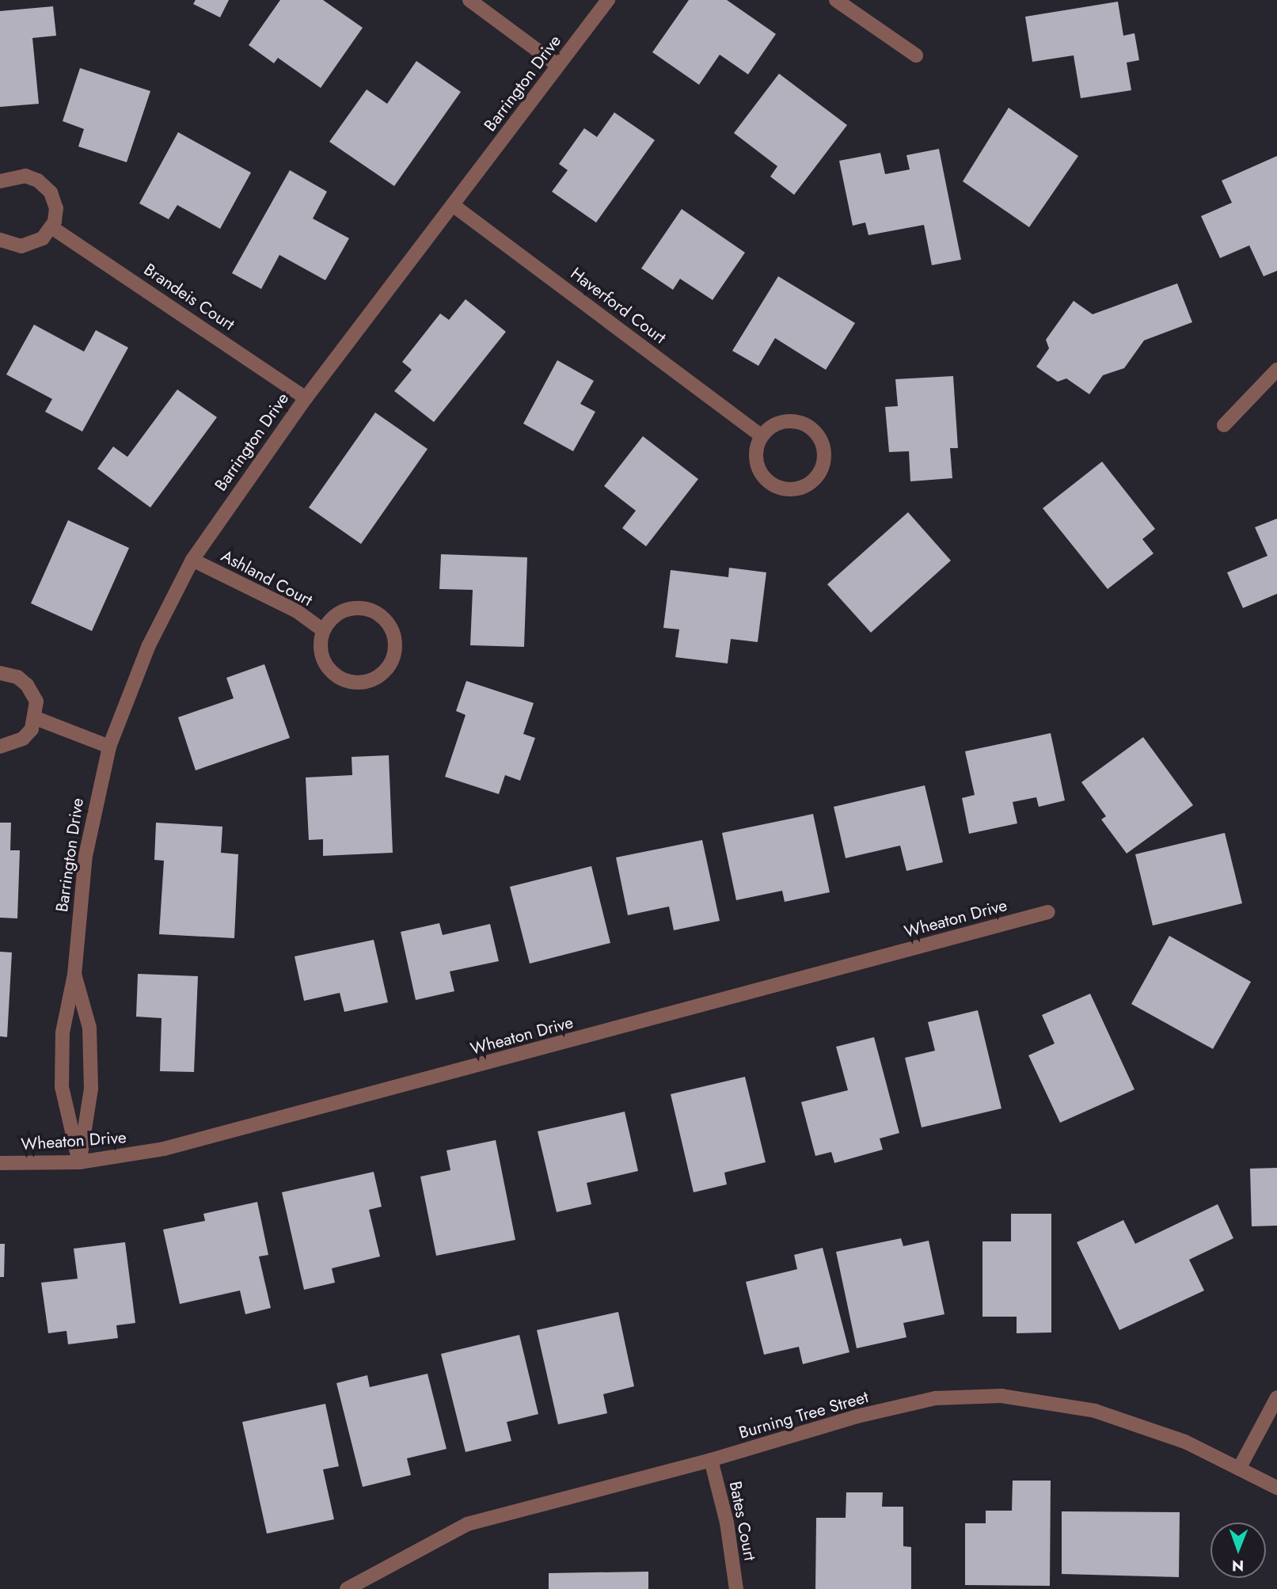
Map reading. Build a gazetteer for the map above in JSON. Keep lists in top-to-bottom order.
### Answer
{
  "streets": {
    "street": [
      "Barrington Drive",
      "Brandeis Court",
      "Haverford Court",
      "Ashland Court",
      "Wheaton Drive",
      "Burning Tree Street",
      "Bates Court"
    ]
  },
  "crossings": [
    ["Barrington Drive", "Brandeis Court"],
    ["Barrington Drive", "Haverford Court"],
    ["Barrington Drive", "Ashland Court"],
    ["Barrington Drive", "Wheaton Drive"],
    ["Burning Tree Street", "Bates Court"]
  ],
  "north": "bottom"
}
